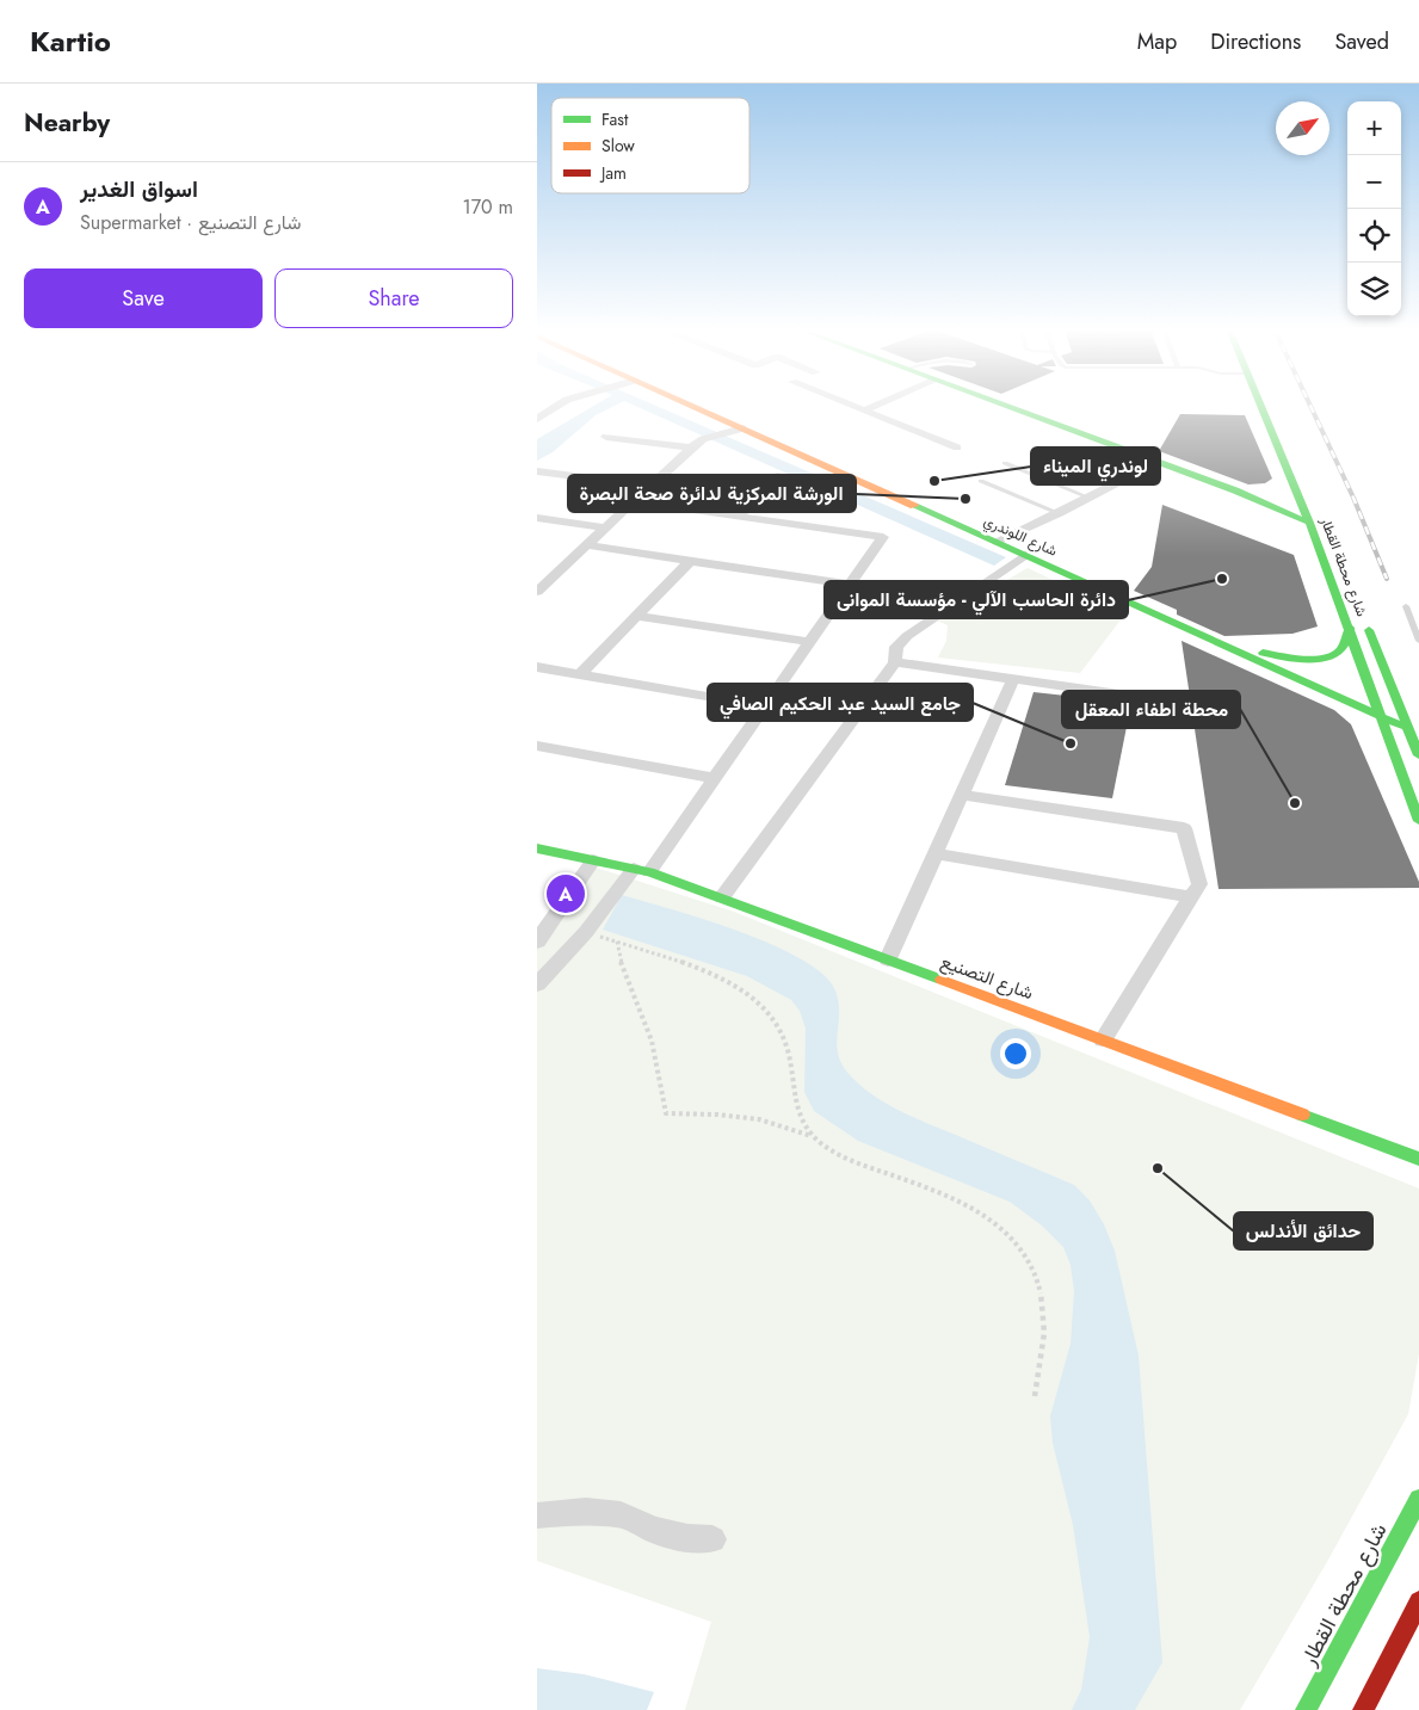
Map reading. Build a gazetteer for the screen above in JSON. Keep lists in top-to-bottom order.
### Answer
{
  "streets": {
    "main road": ["شارع اللوندري", "شارع محطة القطار", "شارع التصنيع"]
  },
  "places": [
    "لوندري الميناء",
    "الورشة المركزية لدائرة صحة البصرة",
    "دائرة الحاسب الآلي - مؤسسة الموانى",
    "جامع السيد عبد الحكيم الصافي",
    "محطة اطفاء المعقل",
    "حدائق الأندلس"
  ],
  "legend": ["Fast", "Slow", "Jam"],
  "north": "top right",
  "page": {
    "header": "Kartio",
    "nav": ["Map", "Directions", "Saved"],
    "heading": "Nearby",
    "map_buttons": ["+", "−"],
    "list": [
      {
        "mark": "A",
        "name": "اسواق الغدير",
        "note": "Supermarket · شارع التصنيع",
        "value": "170 m"
      }
    ],
    "buttons": ["Save", "Share"],
    "pins": "A"
  }
}
